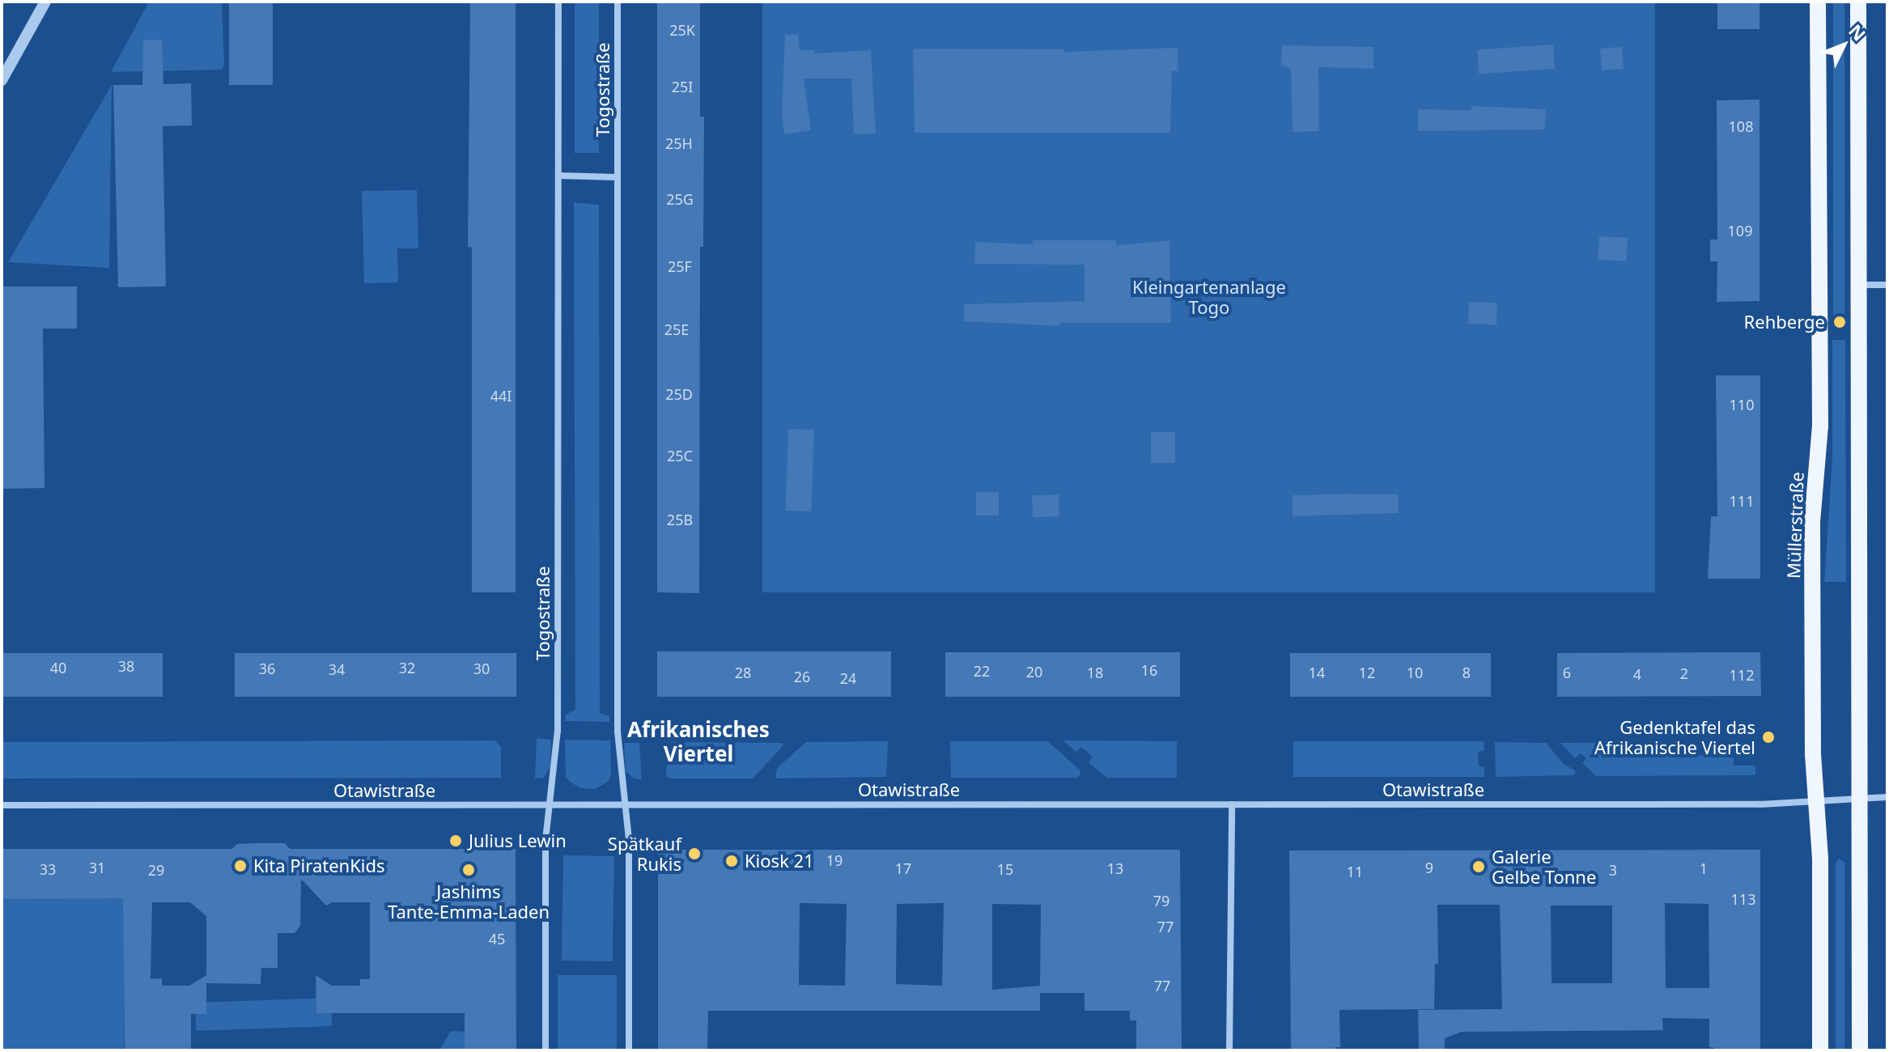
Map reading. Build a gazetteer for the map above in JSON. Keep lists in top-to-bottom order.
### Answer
{
  "streets": {
    "main road": ["Müllerstraße"],
    "street": ["Togostraße", "Otawistraße"]
  },
  "crossings": [
    ["Togostraße", "Otawistraße"],
    ["Müllerstraße", "Otawistraße"]
  ],
  "districts": ["Afrikanisches Viertel"],
  "parks": ["Kleingartenanlage Togo"],
  "places": [
    "Rehberge",
    "Gedenktafel das Afrikanische Viertel",
    "Julius Lewin",
    "Spätkauf Rukis",
    "Kiosk 21",
    "Kita PiratenKids",
    "Galerie Gelbe Tonne",
    "Jashims Tante-Emma-Laden"
  ],
  "house_numbers": [
    "25K",
    "25I",
    "108",
    "25H",
    "25G",
    "109",
    "25F",
    "25E",
    "25D",
    "44I",
    "110",
    "25C",
    "111",
    "25B",
    "38",
    "40",
    "32",
    "36",
    "30",
    "34",
    "16",
    "22",
    "20",
    "28",
    "18",
    "14",
    "12",
    "10",
    "8",
    "6",
    "2",
    "4",
    "112",
    "26",
    "24",
    "19",
    "31",
    "9",
    "17",
    "13",
    "1",
    "33",
    "15",
    "29",
    "3",
    "11",
    "113",
    "79",
    "77",
    "45",
    "77"
  ],
  "north": "top right"
}
